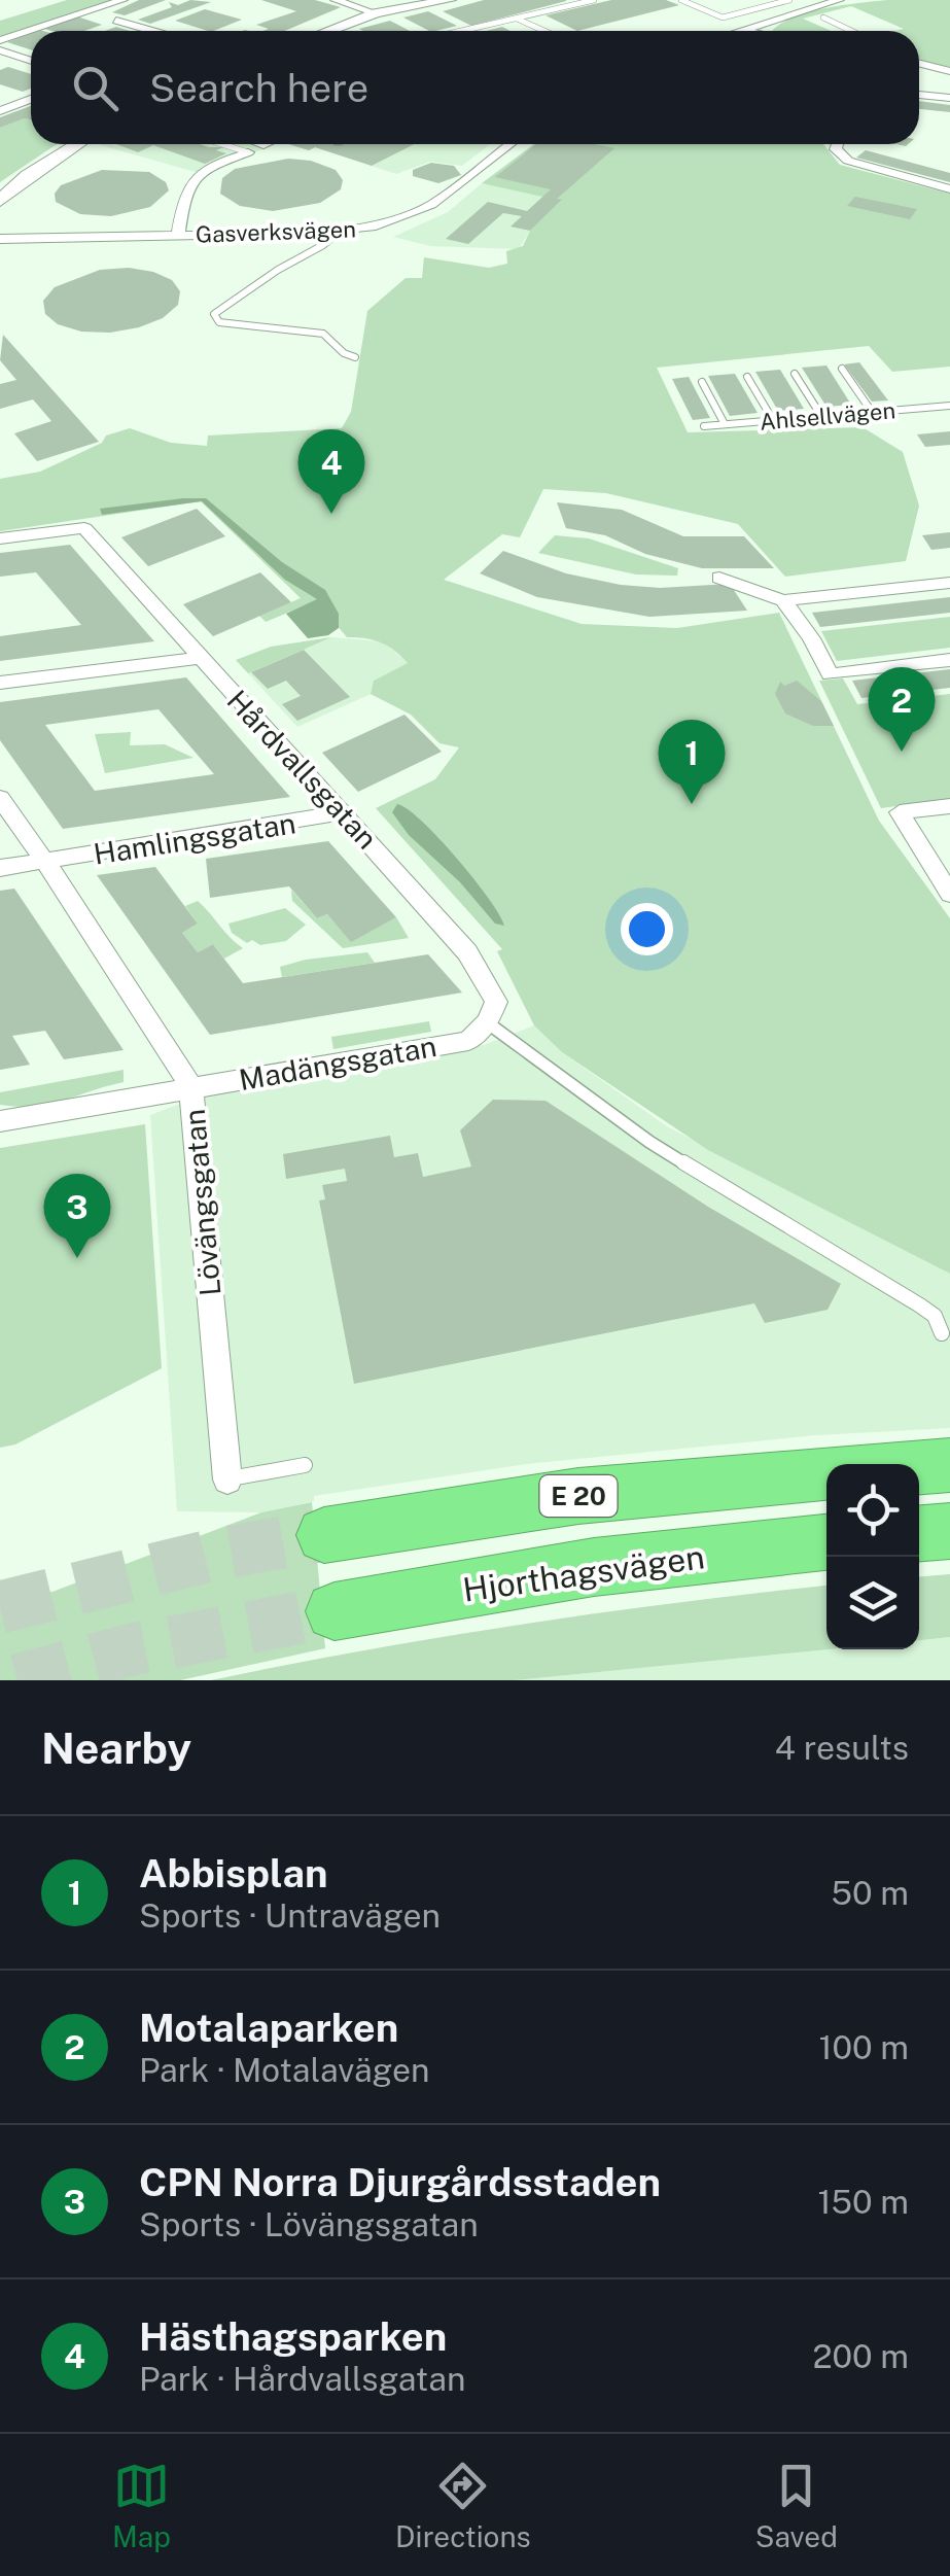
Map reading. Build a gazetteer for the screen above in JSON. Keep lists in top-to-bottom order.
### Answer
{
  "streets": {
    "highway": ["E 20", "Hjorthagsvägen"],
    "street": [
      "Gasverksvägen",
      "Hårdvallsgatan",
      "Hamlingsgatan",
      "Madängsgatan",
      "Lövängsgatan"
    ],
    "lane": ["Ahlsellvägen"]
  },
  "crossings": [
    ["Hårdvallsgatan", "Hamlingsgatan"],
    ["Hårdvallsgatan", "Madängsgatan"],
    ["Hamlingsgatan", "Lövängsgatan"],
    ["Madängsgatan", "Lövängsgatan"]
  ],
  "page": {
    "search": "Search here",
    "pins": [
      "4",
      "2",
      "1",
      "3"
    ],
    "heading": ["Nearby", "4 results"],
    "list": [
      {
        "mark": "1",
        "name": "Abbisplan",
        "note": "Sports · Untravägen",
        "value": "50 m"
      },
      {
        "mark": "2",
        "name": "Motalaparken",
        "note": "Park · Motalavägen",
        "value": "100 m"
      },
      {
        "mark": "3",
        "name": "CPN Norra Djurgårdsstaden",
        "note": "Sports · Lövängsgatan",
        "value": "150 m"
      },
      {
        "mark": "4",
        "name": "Hästhagsparken",
        "note": "Park · Hårdvallsgatan",
        "value": "200 m"
      }
    ],
    "nav": ["Map", "Directions", "Saved"]
  }
}
